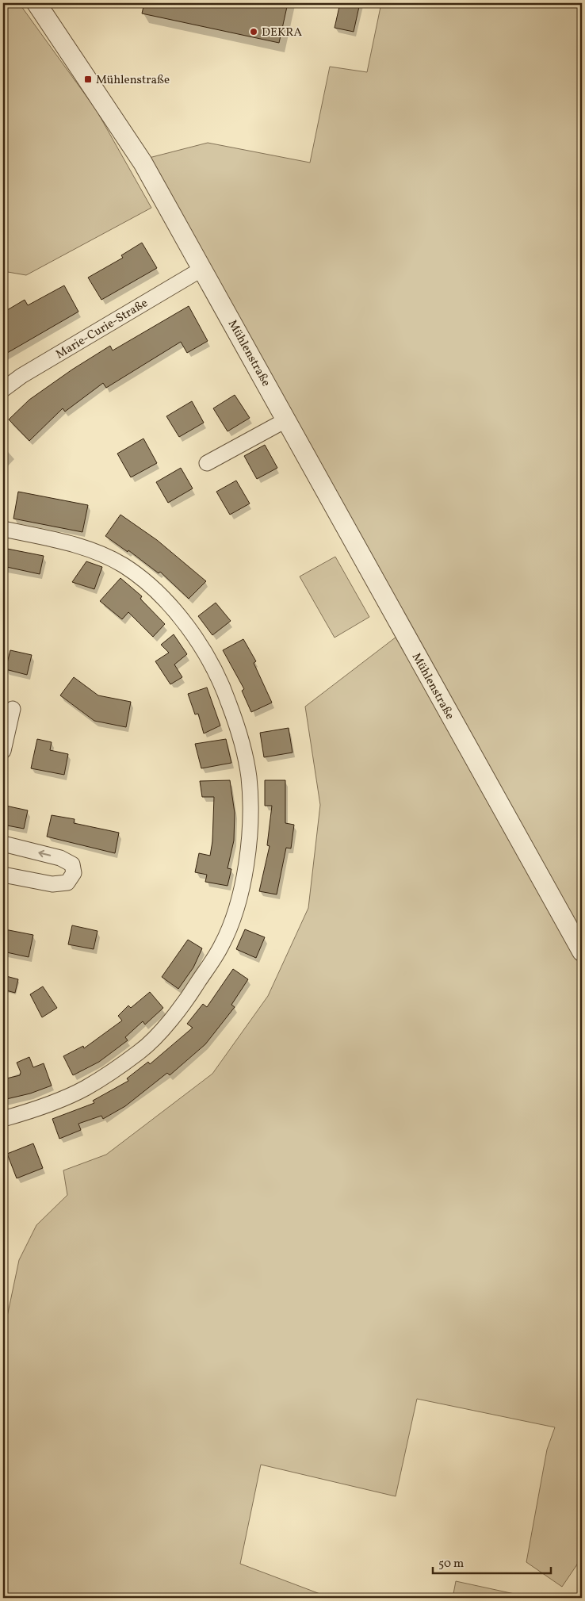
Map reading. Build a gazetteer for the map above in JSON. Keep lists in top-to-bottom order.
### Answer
{
  "streets": {
    "street": ["Marie-Curie-Straße", "Mühlenstraße"]
  },
  "crossings": [
    ["Marie-Curie-Straße", "Mühlenstraße"]
  ],
  "places": {
    "other": ["DEKRA"],
    "transit": ["Mühlenstraße"]
  },
  "scale_bar": "50 m"
}
